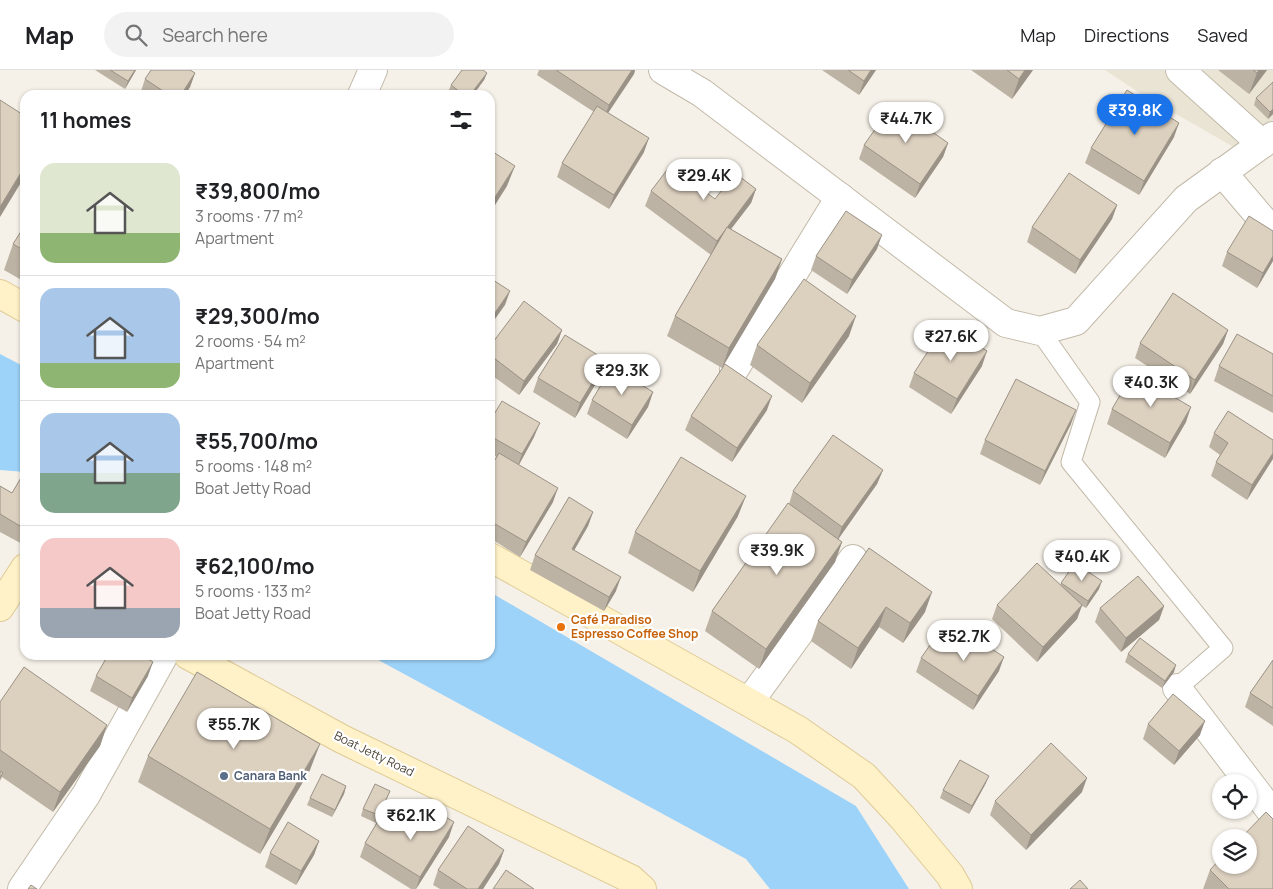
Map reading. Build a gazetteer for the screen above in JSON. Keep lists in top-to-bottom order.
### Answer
{
  "streets": {
    "main road": ["Boat Jetty Road"]
  },
  "places": ["Café Paradiso Espresso Coffee Shop", "Canara Bank"],
  "page": {
    "header": "Map",
    "search": "Search here",
    "nav": ["Map", "Directions", "Saved"],
    "heading": "11 homes",
    "price": [
      "₹39.8K",
      "₹44.7K",
      "₹29.4K",
      "₹27.6K",
      "₹29.3K",
      "₹40.3K",
      "₹39.9K",
      "₹40.4K",
      "₹52.7K",
      "₹55.7K",
      "₹62.1K"
    ],
    "list": [
      {
        "name": "₹39,800/mo",
        "note": "3 rooms · 77 m² · Apartment"
      },
      {
        "name": "₹29,300/mo",
        "note": "2 rooms · 54 m² · Apartment"
      },
      {
        "name": "₹55,700/mo",
        "note": "5 rooms · 148 m² · Boat Jetty Road"
      },
      {
        "name": "₹62,100/mo",
        "note": "5 rooms · 133 m² · Boat Jetty Road"
      }
    ]
  }
}
